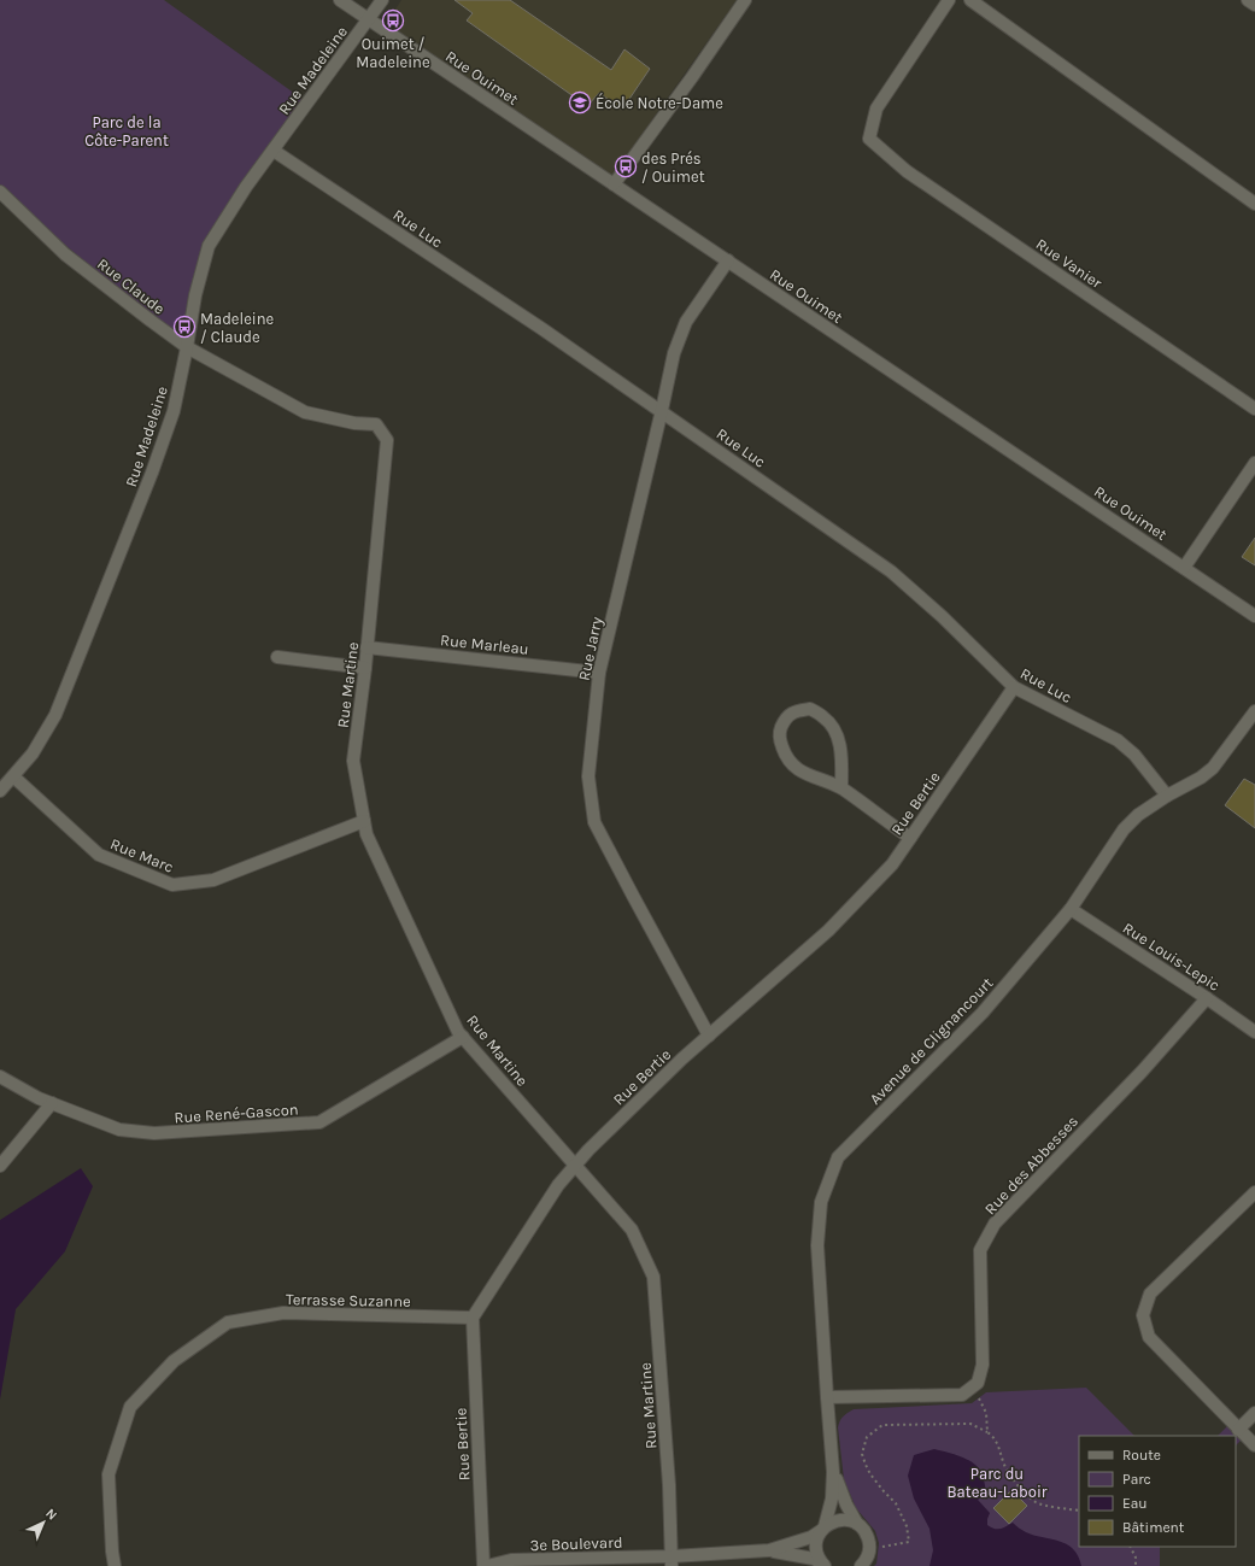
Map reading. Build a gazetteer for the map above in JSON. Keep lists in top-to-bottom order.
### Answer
{
  "streets": {
    "street": [
      "Rue Madeleine",
      "Rue Ouimet",
      "Rue Luc",
      "Rue Vanier",
      "Rue Claude",
      "Rue Marleau",
      "Rue Jarry",
      "Rue Martine",
      "Rue Bertie",
      "Rue Marc",
      "Rue Louis-Lepic",
      "Avenue de Clignancourt",
      "Rue René-Gascon",
      "Rue des Abbesses",
      "Terrasse Suzanne",
      "3e Boulevard"
    ]
  },
  "crossings": [
    ["Rue Madeleine", "Rue Ouimet"],
    ["Rue Madeleine", "Rue Luc"],
    ["Rue Madeleine", "Rue Claude"],
    ["Rue Madeleine", "Rue Marc"],
    ["Rue Ouimet", "Rue Jarry"],
    ["Rue Luc", "Rue Jarry"],
    ["Rue Luc", "Rue Bertie"],
    ["Rue Luc", "Avenue de Clignancourt"],
    ["Rue Claude", "Rue Martine"],
    ["Rue Marleau", "Rue Jarry"],
    ["Rue Marleau", "Rue Martine"],
    ["Rue Jarry", "Rue Bertie"],
    ["Rue Martine", "Rue Bertie"],
    ["Rue Martine", "Rue Marc"],
    ["Rue Martine", "Rue René-Gascon"],
    ["Rue Martine", "3e Boulevard"],
    ["Rue Bertie", "Terrasse Suzanne"],
    ["Rue Bertie", "3e Boulevard"],
    ["Rue Louis-Lepic", "Avenue de Clignancourt"],
    ["Rue Louis-Lepic", "Rue des Abbesses"],
    ["Avenue de Clignancourt", "Rue des Abbesses"]
  ],
  "parks": ["Parc de la Côte-Parent", "Parc du Bateau-Laboir"],
  "places": {
    "bus stop": ["Ouimet / Madeleine", "des Prés / Ouimet", "Madeleine / Claude"],
    "school or university": ["École Notre-Dame"]
  },
  "legend": [
    "Route",
    "Parc",
    "Eau",
    "Bâtiment"
  ],
  "north": "top right"
}
